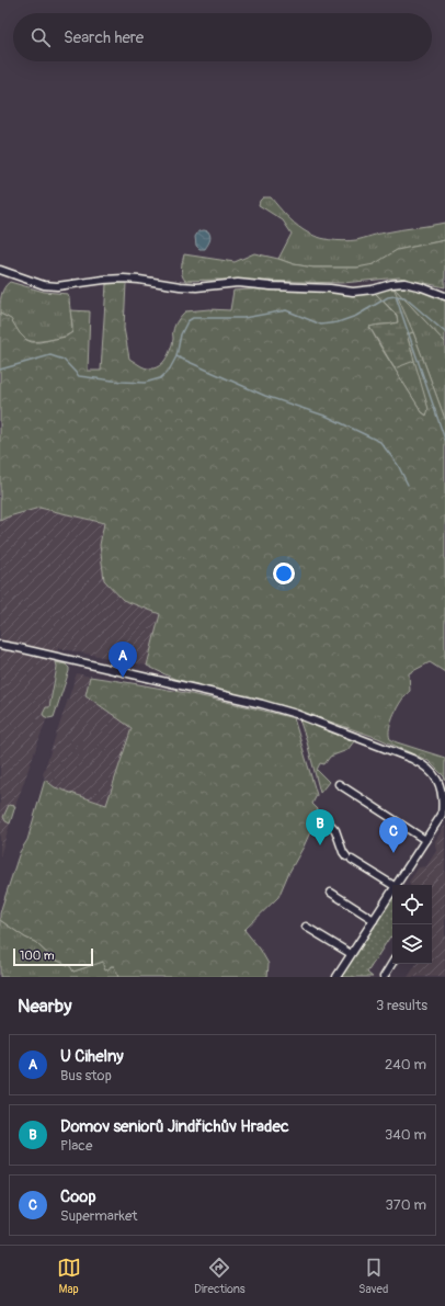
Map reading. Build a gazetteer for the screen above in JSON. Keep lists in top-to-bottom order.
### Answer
{
  "scale_bar": "100 m",
  "page": {
    "search": "Search here",
    "pins": ["A", "B", "C"],
    "scale": "100 m",
    "heading": ["Nearby", "3 results"],
    "list": [
      {
        "mark": "A",
        "name": "U Cihelny",
        "note": "Bus stop",
        "value": "240 m"
      },
      {
        "mark": "B",
        "name": "Domov seniorů Jindřichův Hradec",
        "note": "Place",
        "value": "340 m"
      },
      {
        "mark": "C",
        "name": "Coop",
        "note": "Supermarket",
        "value": "370 m"
      }
    ],
    "nav": ["Map", "Directions", "Saved"]
  }
}
